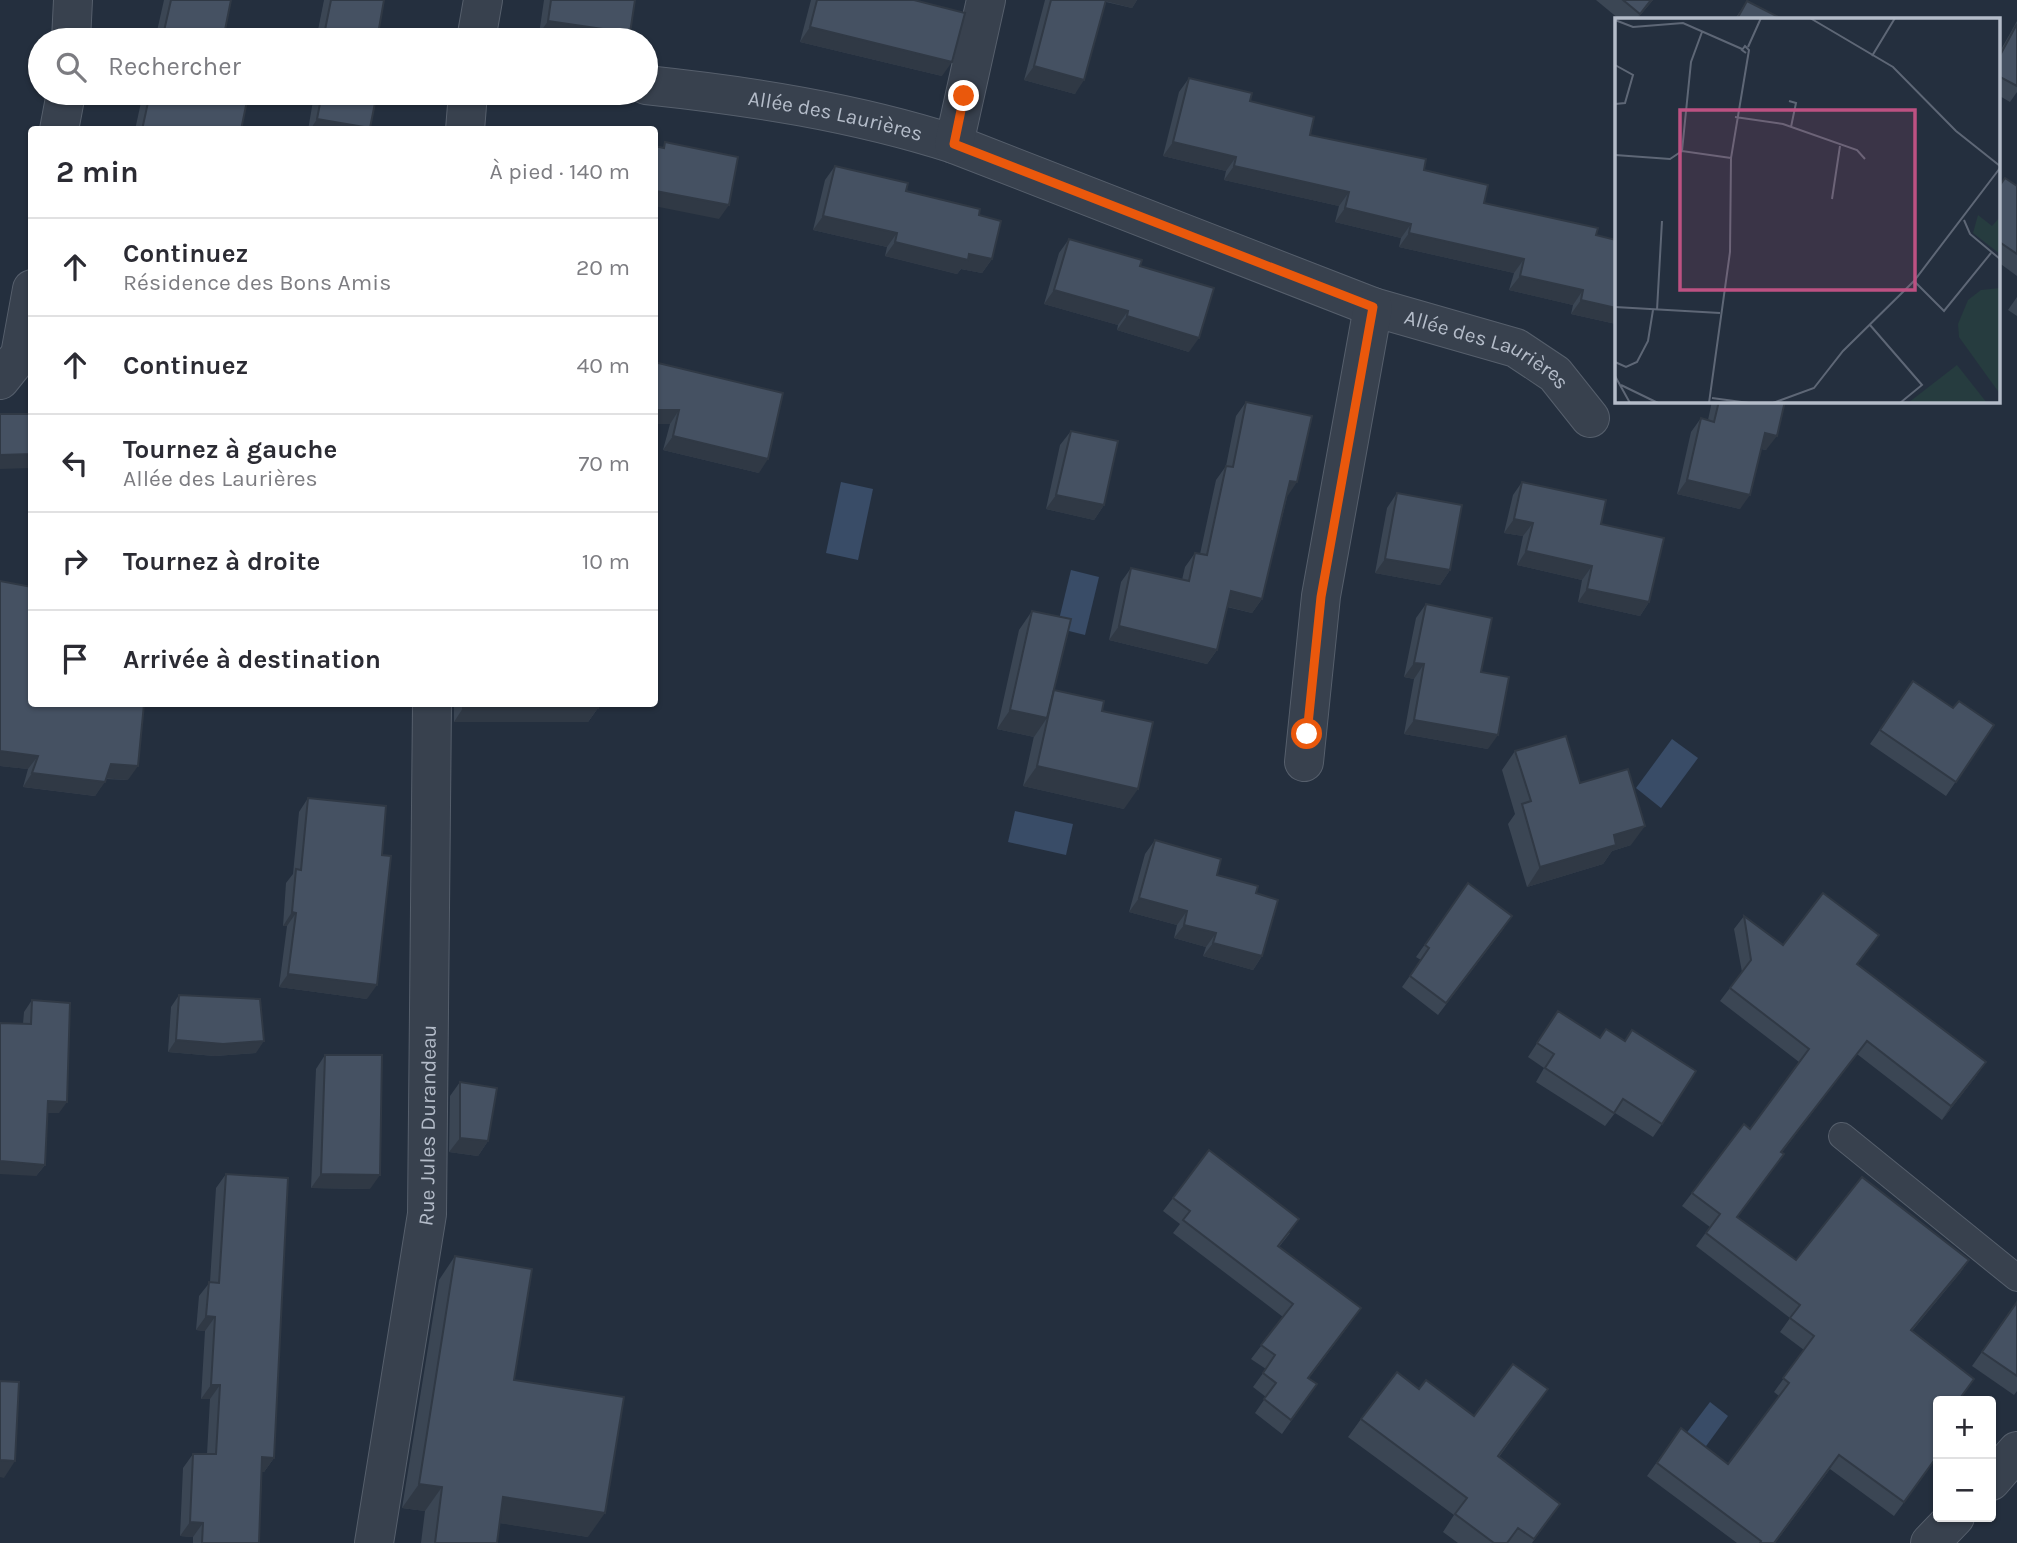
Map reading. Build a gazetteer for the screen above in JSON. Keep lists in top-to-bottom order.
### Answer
{
  "streets": {
    "street": ["Allée des Laurières", "Rue Jules Durandeau"]
  },
  "page": {
    "search": "Rechercher",
    "heading": ["2 min", "À pied · 140 m"],
    "list": [
      ["Continuez", "Résidence des Bons Amis", "20 m"],
      ["Continuez", "40 m"],
      ["Tournez à gauche", "Allée des Laurières", "70 m"],
      ["Tournez à droite", "10 m"],
      "Arrivée à destination"
    ],
    "map_buttons": ["+", "−"]
  }
}
